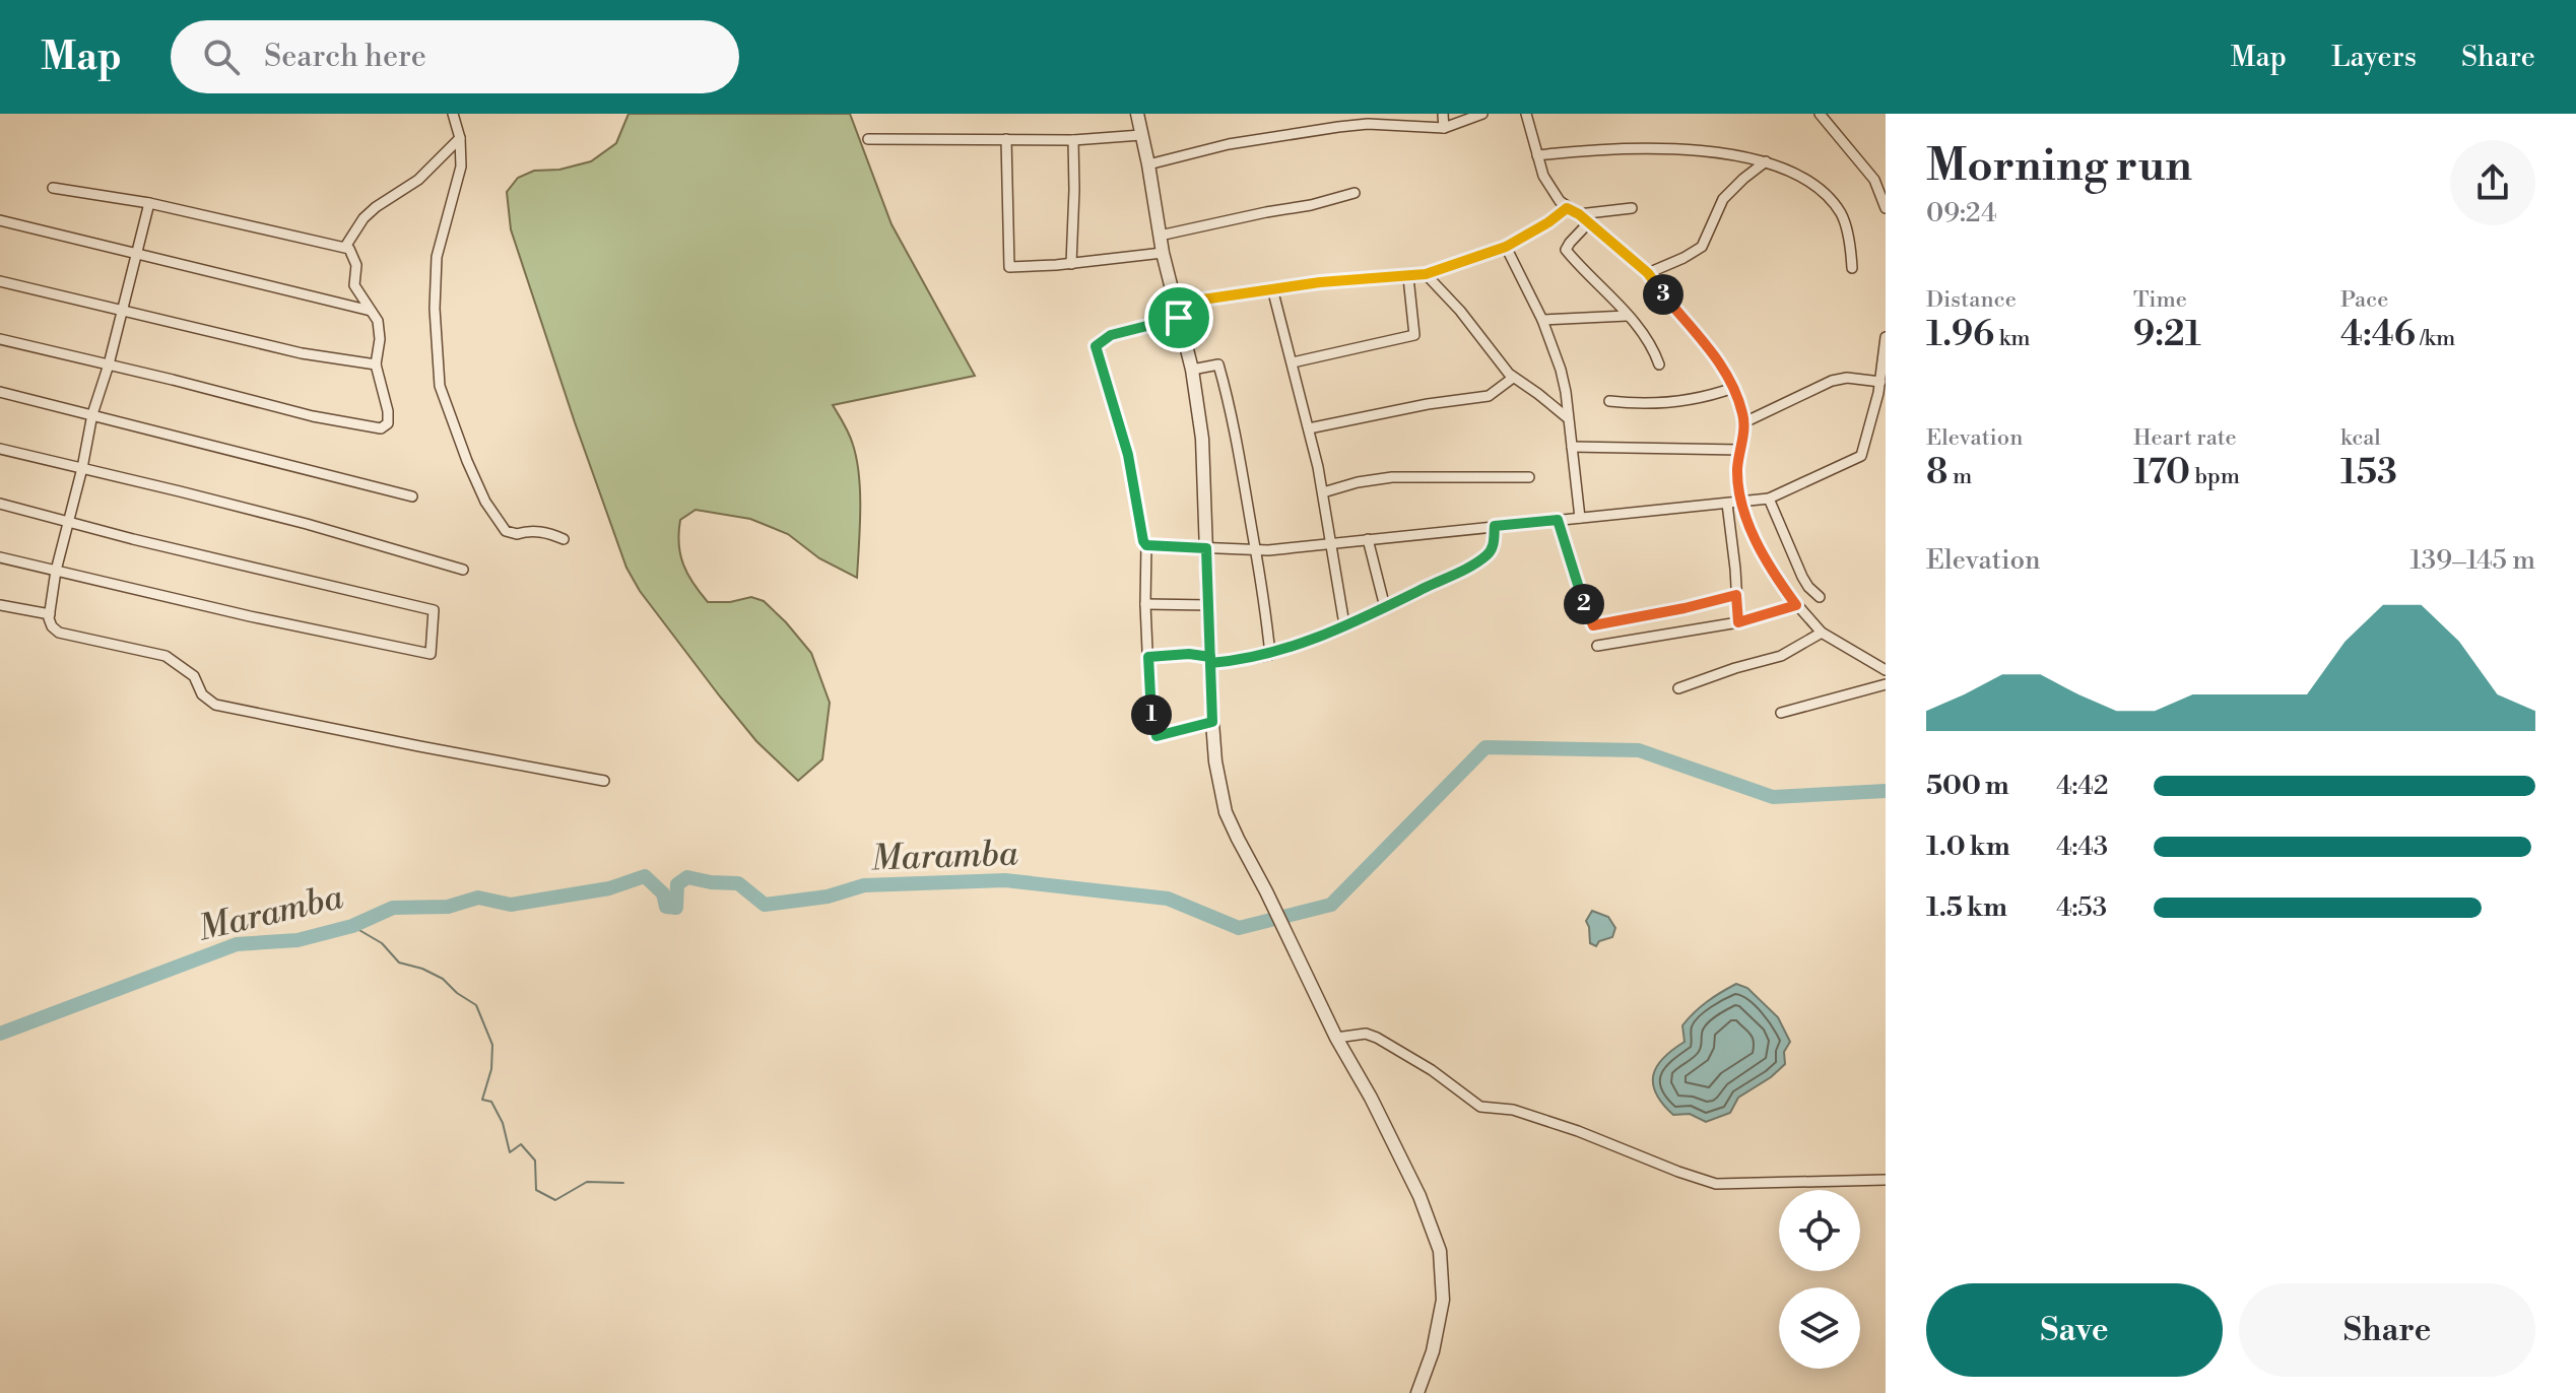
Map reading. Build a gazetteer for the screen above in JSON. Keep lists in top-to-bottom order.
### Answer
{
  "water": ["Maramba"],
  "page": {
    "header": "Map",
    "search": "Search here",
    "nav": ["Map", "Layers", "Share"],
    "heading": ["Morning run", "09:24"],
    "stats": [
      ["Distance", "1.96 km"],
      ["Time", "9:21"],
      ["Pace", "4:46 /km"],
      ["Elevation", "8 m"],
      ["Heart rate", "170 bpm"],
      ["kcal", "153"]
    ],
    "pins": ["3", "2", "1"],
    "chart": ["Elevation", "139–145 m"],
    "list": [
      {
        "name": "500 m",
        "note": "4:42"
      },
      {
        "name": "1.0 km",
        "note": "4:43"
      },
      {
        "name": "1.5 km",
        "note": "4:53"
      }
    ],
    "buttons": ["Save", "Share"]
  }
}
